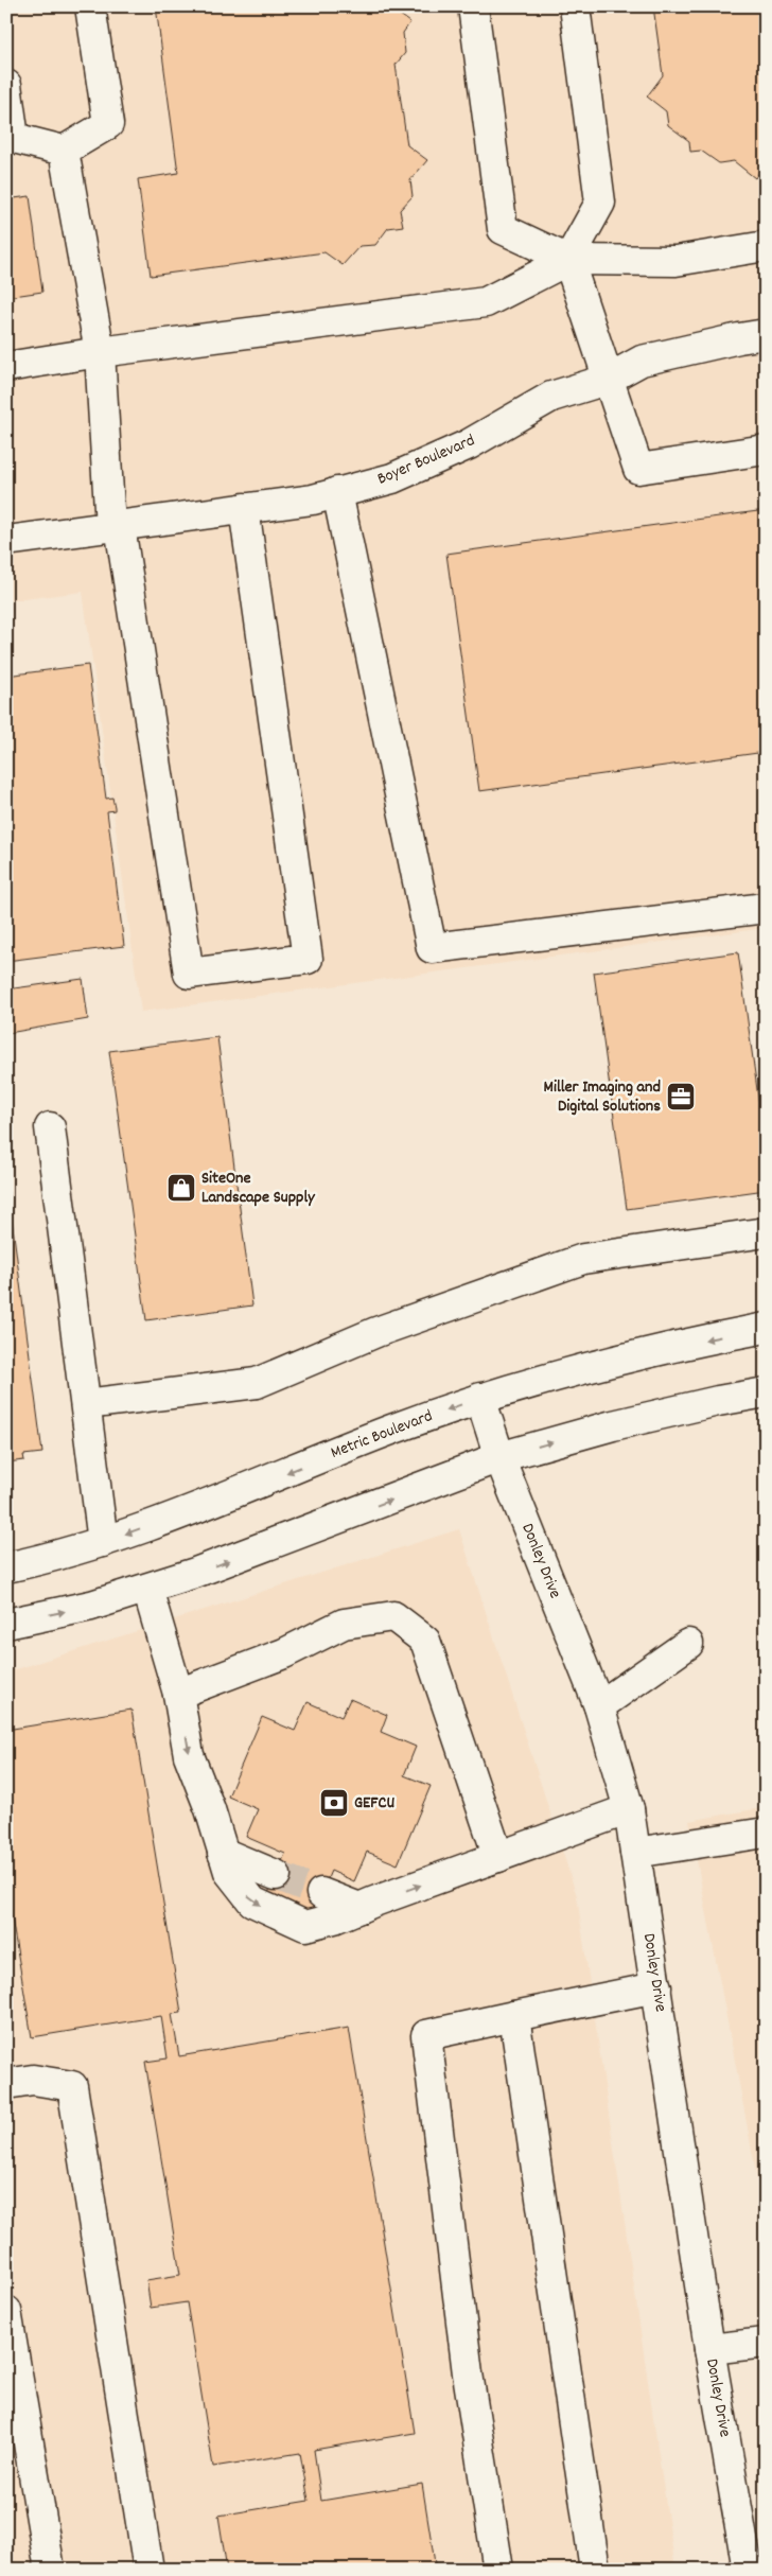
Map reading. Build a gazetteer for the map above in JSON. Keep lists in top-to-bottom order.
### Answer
{
  "streets": {
    "street": ["Boyer Boulevard", "Metric Boulevard", "Donley Drive"]
  },
  "crossings": [
    ["Metric Boulevard", "Donley Drive"]
  ],
  "places": {
    "office": ["Miller Imaging and Digital Solutions"],
    "shop": ["SiteOne Landscape Supply"],
    "bank": ["GEFCU"]
  }
}
